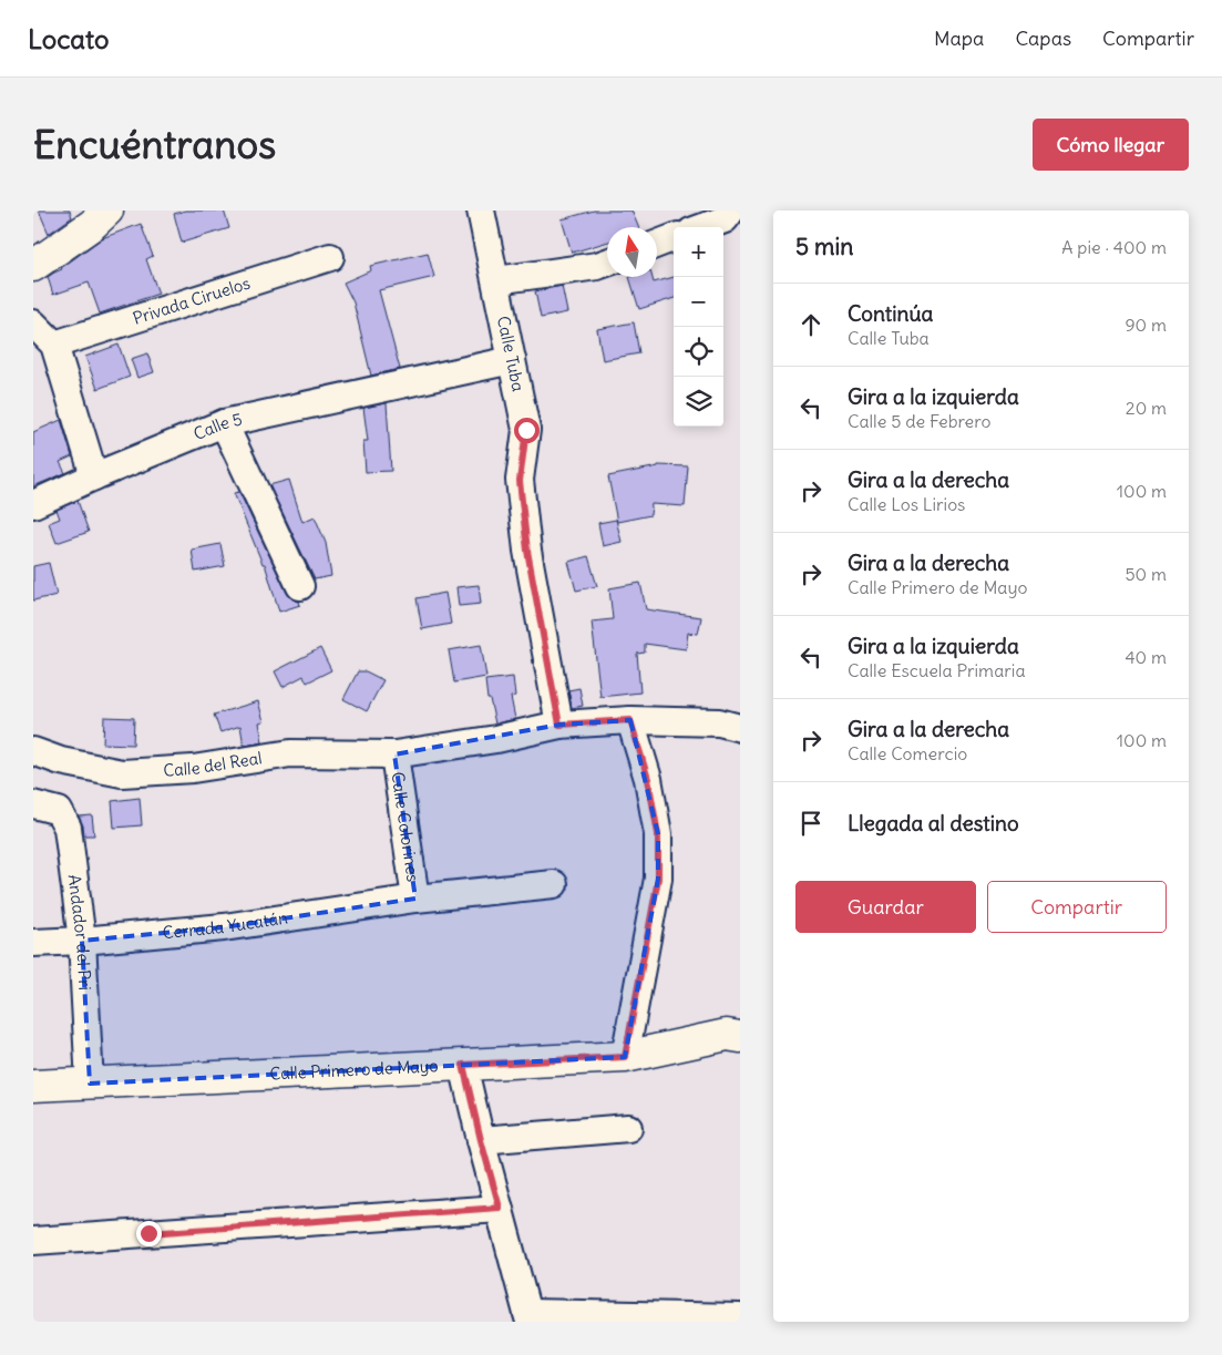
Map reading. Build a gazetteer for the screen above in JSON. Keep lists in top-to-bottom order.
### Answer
{
  "streets": {
    "street": [
      "Privada Ciruelos",
      "Calle Tuba",
      "Calle 5",
      "Calle del Real",
      "Calle Colorines",
      "Cerrada Yucatán",
      "Andador del Pri",
      "Calle Primero de Mayo"
    ]
  },
  "crossings": [
    ["Calle Tuba", "Calle 5"],
    ["Calle Tuba", "Calle del Real"],
    ["Calle del Real", "Calle Colorines"],
    ["Calle Colorines", "Cerrada Yucatán"],
    ["Cerrada Yucatán", "Andador del Pri"],
    ["Andador del Pri", "Calle Primero de Mayo"]
  ],
  "north": "top",
  "page": {
    "header": "Locato",
    "nav": ["Mapa", "Capas", "Compartir"],
    "buttons": [
      "Cómo llegar",
      ["Guardar", "Compartir"]
    ],
    "title": "Encuéntranos",
    "heading": ["5 min", "A pie · 400 m"],
    "map_buttons": ["+", "−"],
    "list": [
      ["Continúa", "Calle Tuba", "90 m"],
      ["Gira a la izquierda", "Calle 5 de Febrero", "20 m"],
      ["Gira a la derecha", "Calle Los Lirios", "100 m"],
      ["Gira a la derecha", "Calle Primero de Mayo", "50 m"],
      ["Gira a la izquierda", "Calle Escuela Primaria", "40 m"],
      ["Gira a la derecha", "Calle Comercio", "100 m"],
      "Llegada al destino"
    ]
  }
}
